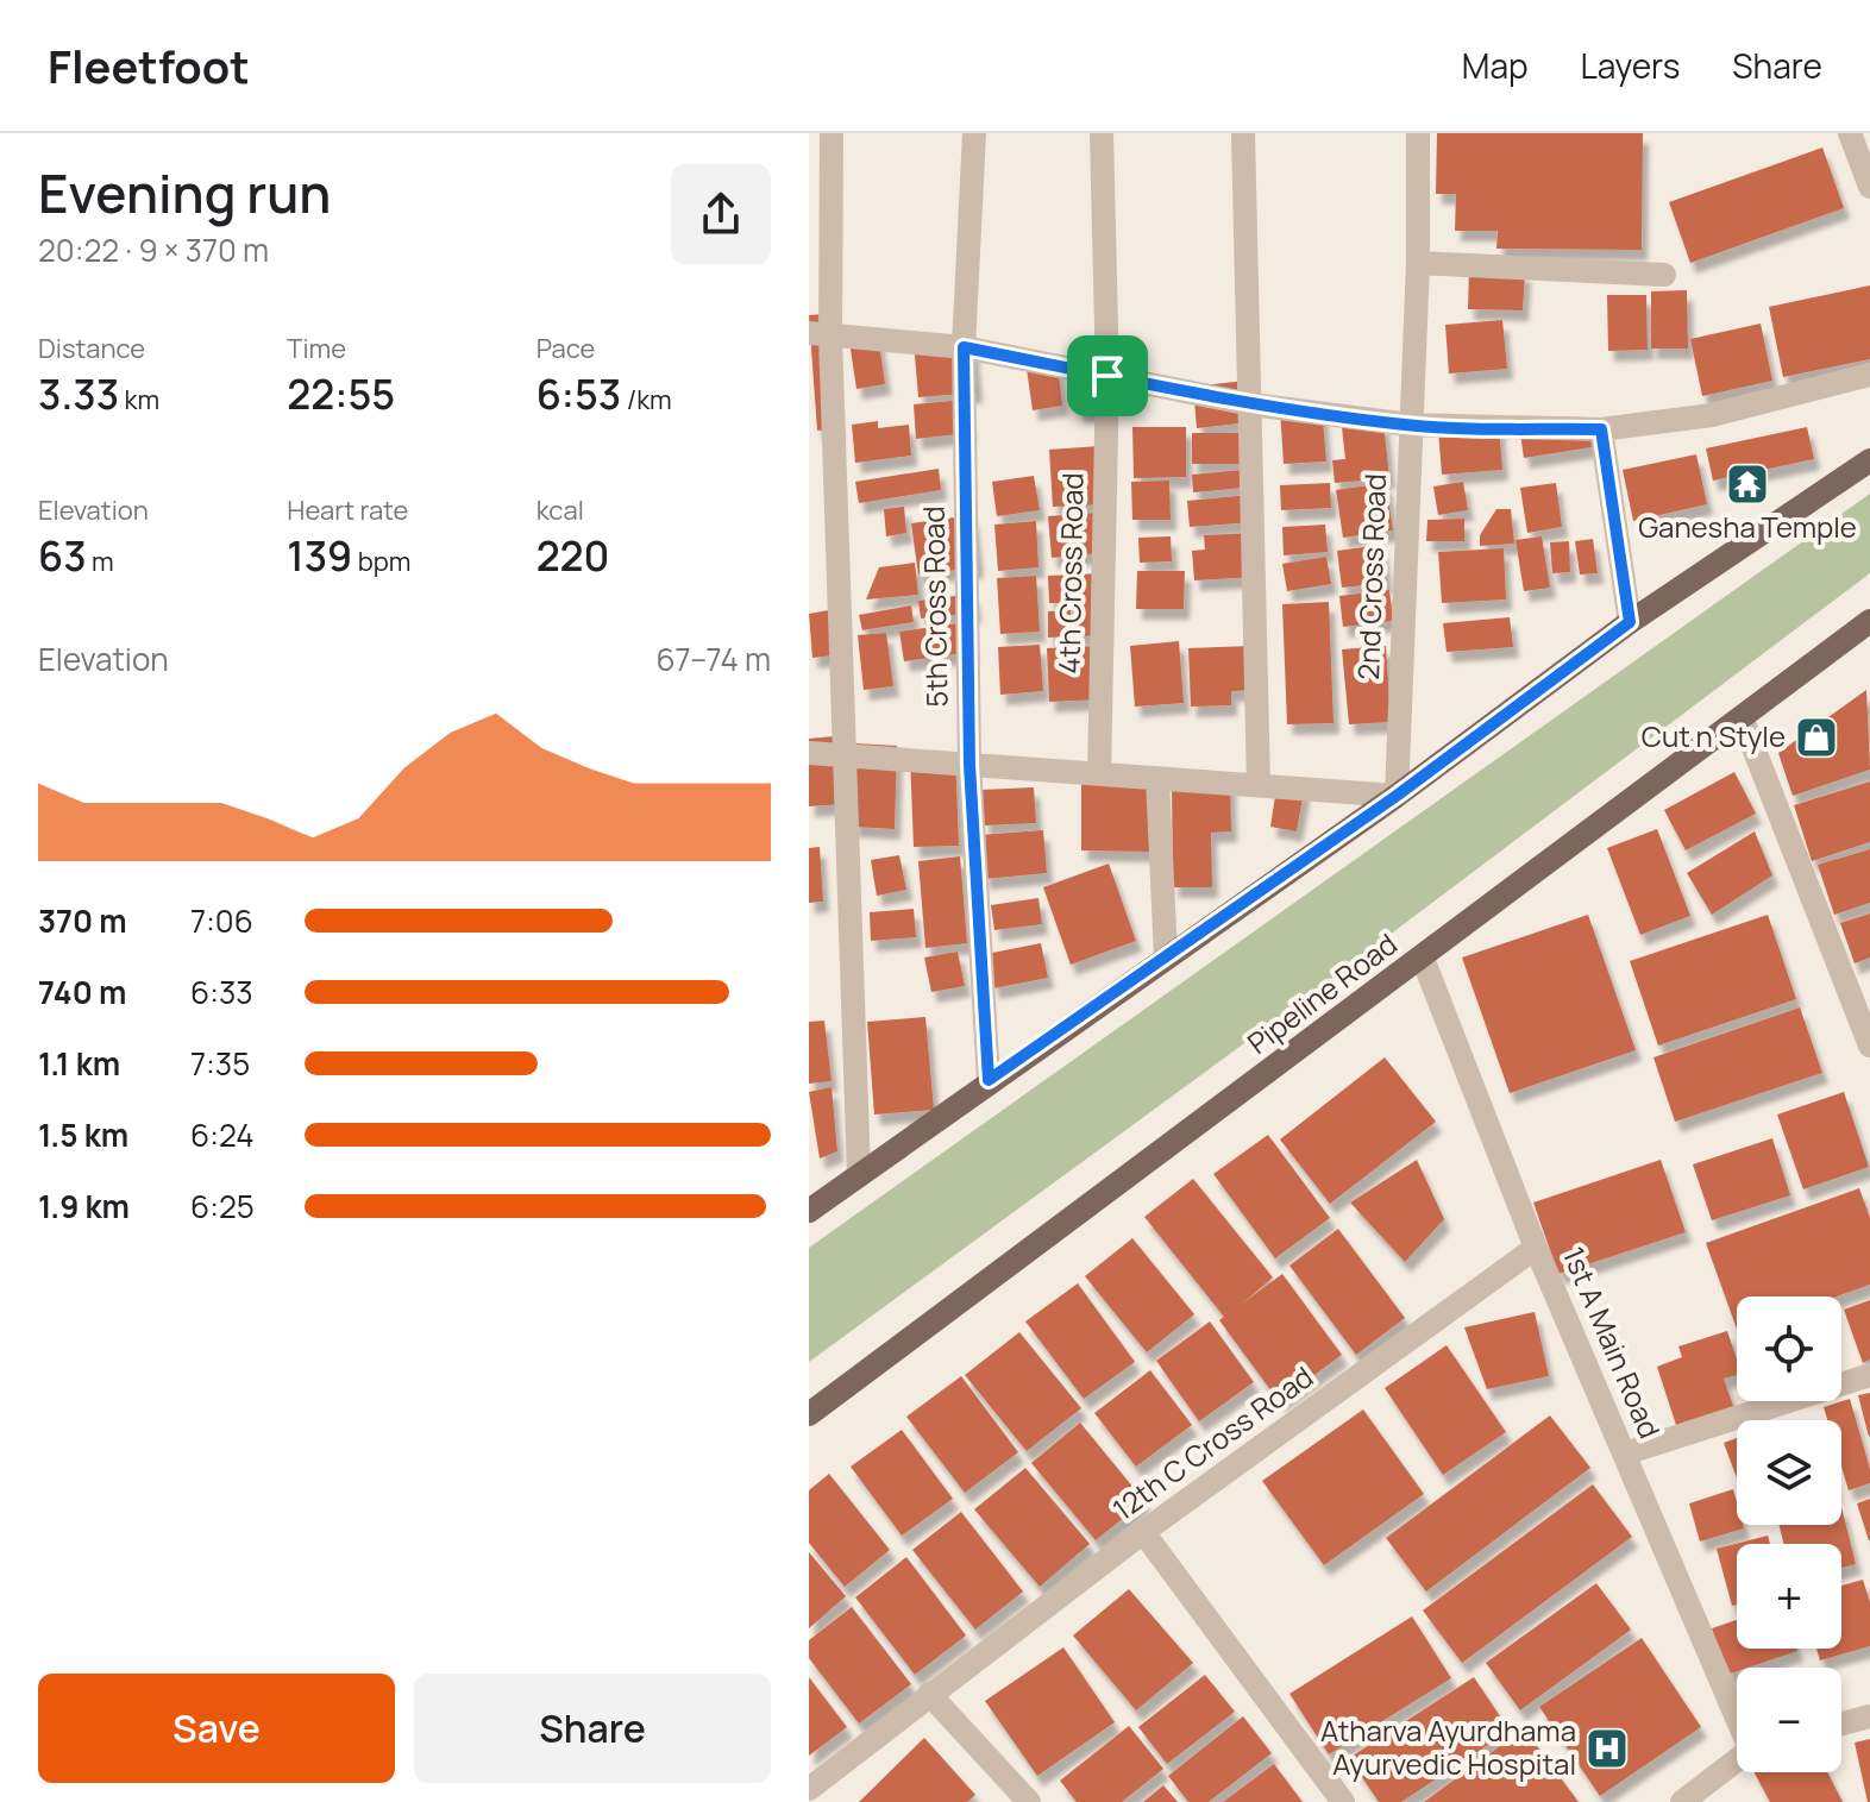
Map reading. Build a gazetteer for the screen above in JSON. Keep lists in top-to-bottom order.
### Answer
{
  "streets": {
    "main road": ["Pipeline Road"],
    "street": [
      "4th Cross Road",
      "2nd Cross Road",
      "5th Cross Road",
      "1st A Main Road",
      "12th C Cross Road"
    ]
  },
  "crossings": [
    ["Pipeline Road", "1st A Main Road"],
    ["1st A Main Road", "12th C Cross Road"]
  ],
  "places": {
    "temple": ["Ganesha Temple"],
    "shop": ["Cut n Style"],
    "hospital": ["Atharva Ayurdhama Ayurvedic Hospital"]
  },
  "page": {
    "header": "Fleetfoot",
    "nav": ["Map", "Layers", "Share"],
    "heading": ["Evening run", "20:22 · 9 × 370 m"],
    "stats": [
      ["Distance", "3.33 km"],
      ["Time", "22:55"],
      ["Pace", "6:53 /km"],
      ["Elevation", "63 m"],
      ["Heart rate", "139 bpm"],
      ["kcal", "220"]
    ],
    "chart": ["Elevation", "67–74 m"],
    "list": [
      {
        "name": "370 m",
        "note": "7:06"
      },
      {
        "name": "740 m",
        "note": "6:33"
      },
      {
        "name": "1.1 km",
        "note": "7:35"
      },
      {
        "name": "1.5 km",
        "note": "6:24"
      },
      {
        "name": "1.9 km",
        "note": "6:25"
      }
    ],
    "map_buttons": ["+", "−"],
    "buttons": ["Save", "Share"]
  }
}
